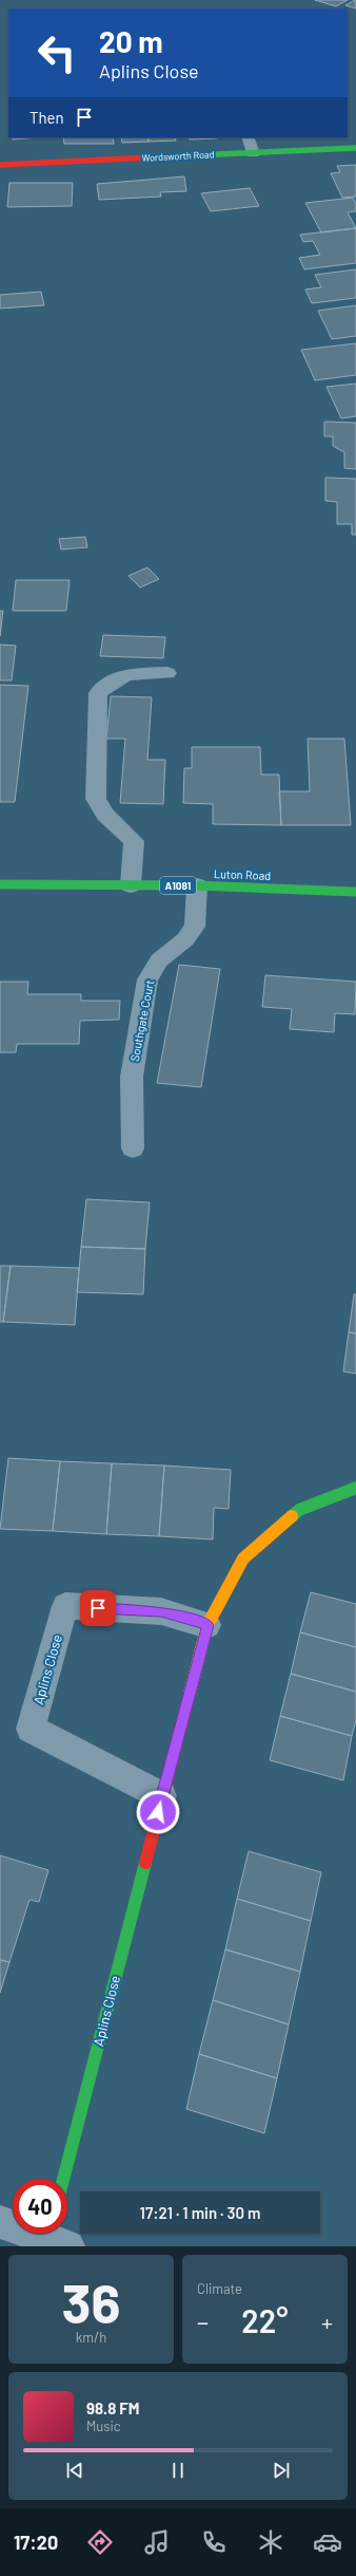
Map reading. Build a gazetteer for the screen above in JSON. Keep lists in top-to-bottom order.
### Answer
{
  "streets": {
    "street": [
      "Wordsworth Road",
      "Luton Road",
      "A1081",
      "Southgate Court",
      "Aplins Close"
    ]
  },
  "crossings": [
    ["Luton Road", "Southgate Court"]
  ],
  "page": {
    "turn": ["20 m", "Aplins Close"],
    "then": "Then",
    "limit": "40",
    "trip": "17:21 · 1 min · 30 m",
    "tile": [
      ["36", "km/h"],
      "Climate"
    ],
    "heat": ["−", "22°", "+"],
    "song": ["98.8 FM", "Music"],
    "tabs": "17:20"
  }
}
